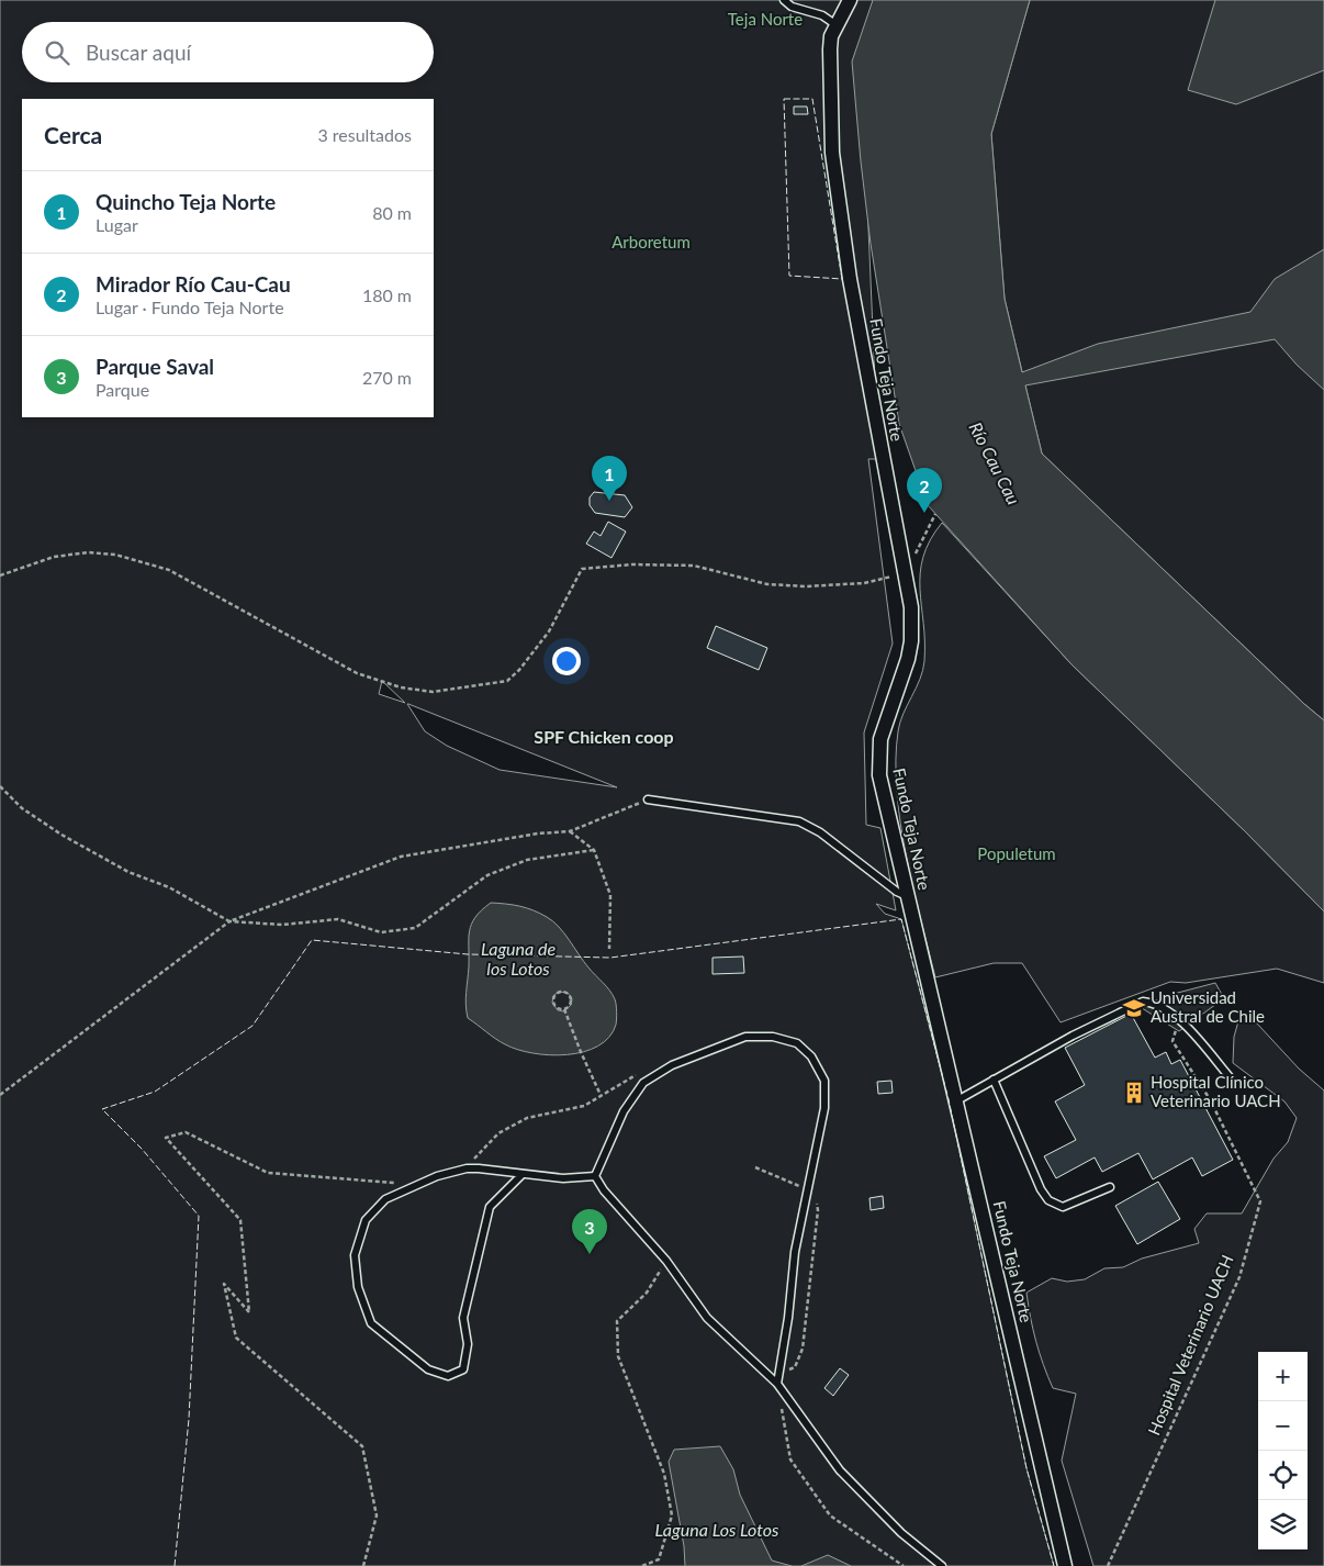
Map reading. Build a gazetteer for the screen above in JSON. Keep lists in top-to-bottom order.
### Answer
{
  "streets": {
    "street": ["Fundo Teja Norte"],
    "path": ["Hospital Veterinario UACH"]
  },
  "districts": ["SPF Chicken coop"],
  "water": ["Río Cau Cau", "Laguna de los Lotos", "Laguna Los Lotos"],
  "parks": ["Teja Norte", "Arboretum", "Populetum"],
  "places": {
    "school or university": ["Universidad Austral de Chile"],
    "building": ["Hospital Clínico Veterinario UACH"]
  },
  "page": {
    "search": "Buscar aquí",
    "heading": ["Cerca", "3 resultados"],
    "list": [
      {
        "mark": "1",
        "name": "Quincho Teja Norte",
        "note": "Lugar",
        "value": "80 m"
      },
      {
        "mark": "2",
        "name": "Mirador Río Cau-Cau",
        "note": "Lugar · Fundo Teja Norte",
        "value": "180 m"
      },
      {
        "mark": "3",
        "name": "Parque Saval",
        "note": "Parque",
        "value": "270 m"
      }
    ],
    "pins": ["1", "2", "3"],
    "map_buttons": ["+", "−"]
  }
}
